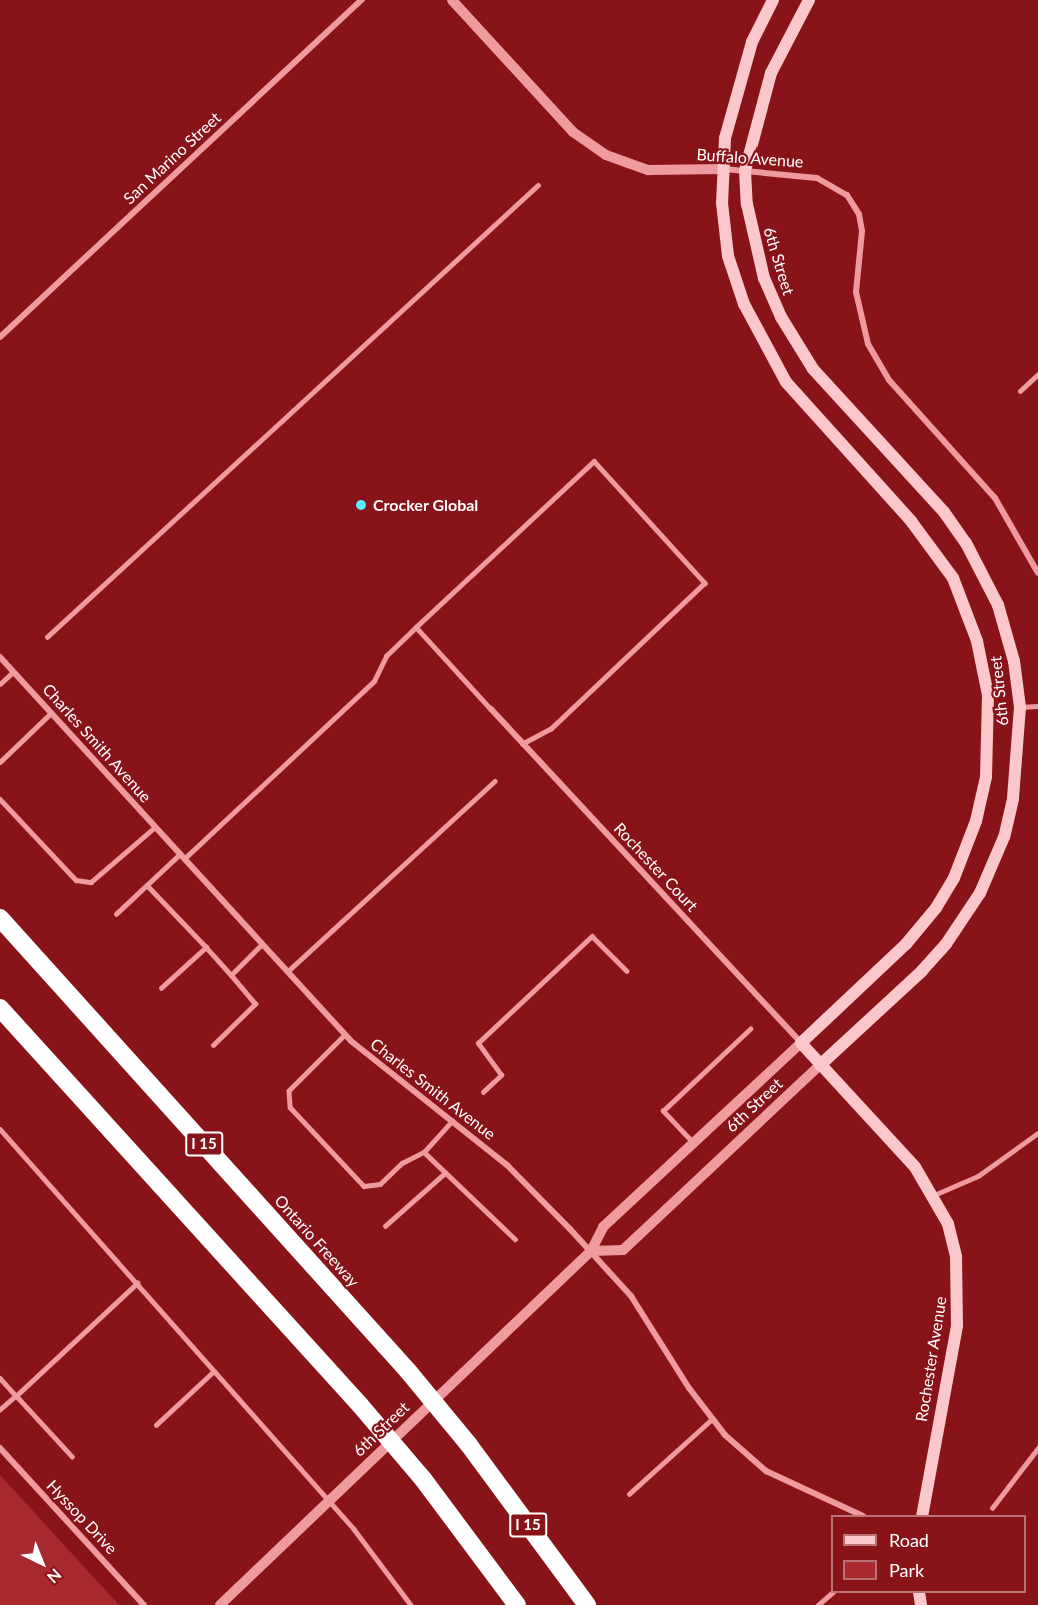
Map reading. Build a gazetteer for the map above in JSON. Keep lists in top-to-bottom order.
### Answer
{
  "streets": {
    "highway": ["I 15", "Ontario Freeway"],
    "main road": ["6th Street", "Rochester Avenue"],
    "street": [
      "San Marino Street",
      "Buffalo Avenue",
      "Charles Smith Avenue",
      "Rochester Court",
      "Hyssop Drive"
    ]
  },
  "crossings": [
    ["Buffalo Avenue", "6th Street"],
    ["6th Street", "Charles Smith Avenue"],
    ["6th Street", "Rochester Court"],
    ["6th Street", "Rochester Avenue"],
    ["Rochester Court", "Rochester Avenue"]
  ],
  "places": ["Crocker Global"],
  "legend": ["Road", "Park"],
  "north": "bottom right"
}
